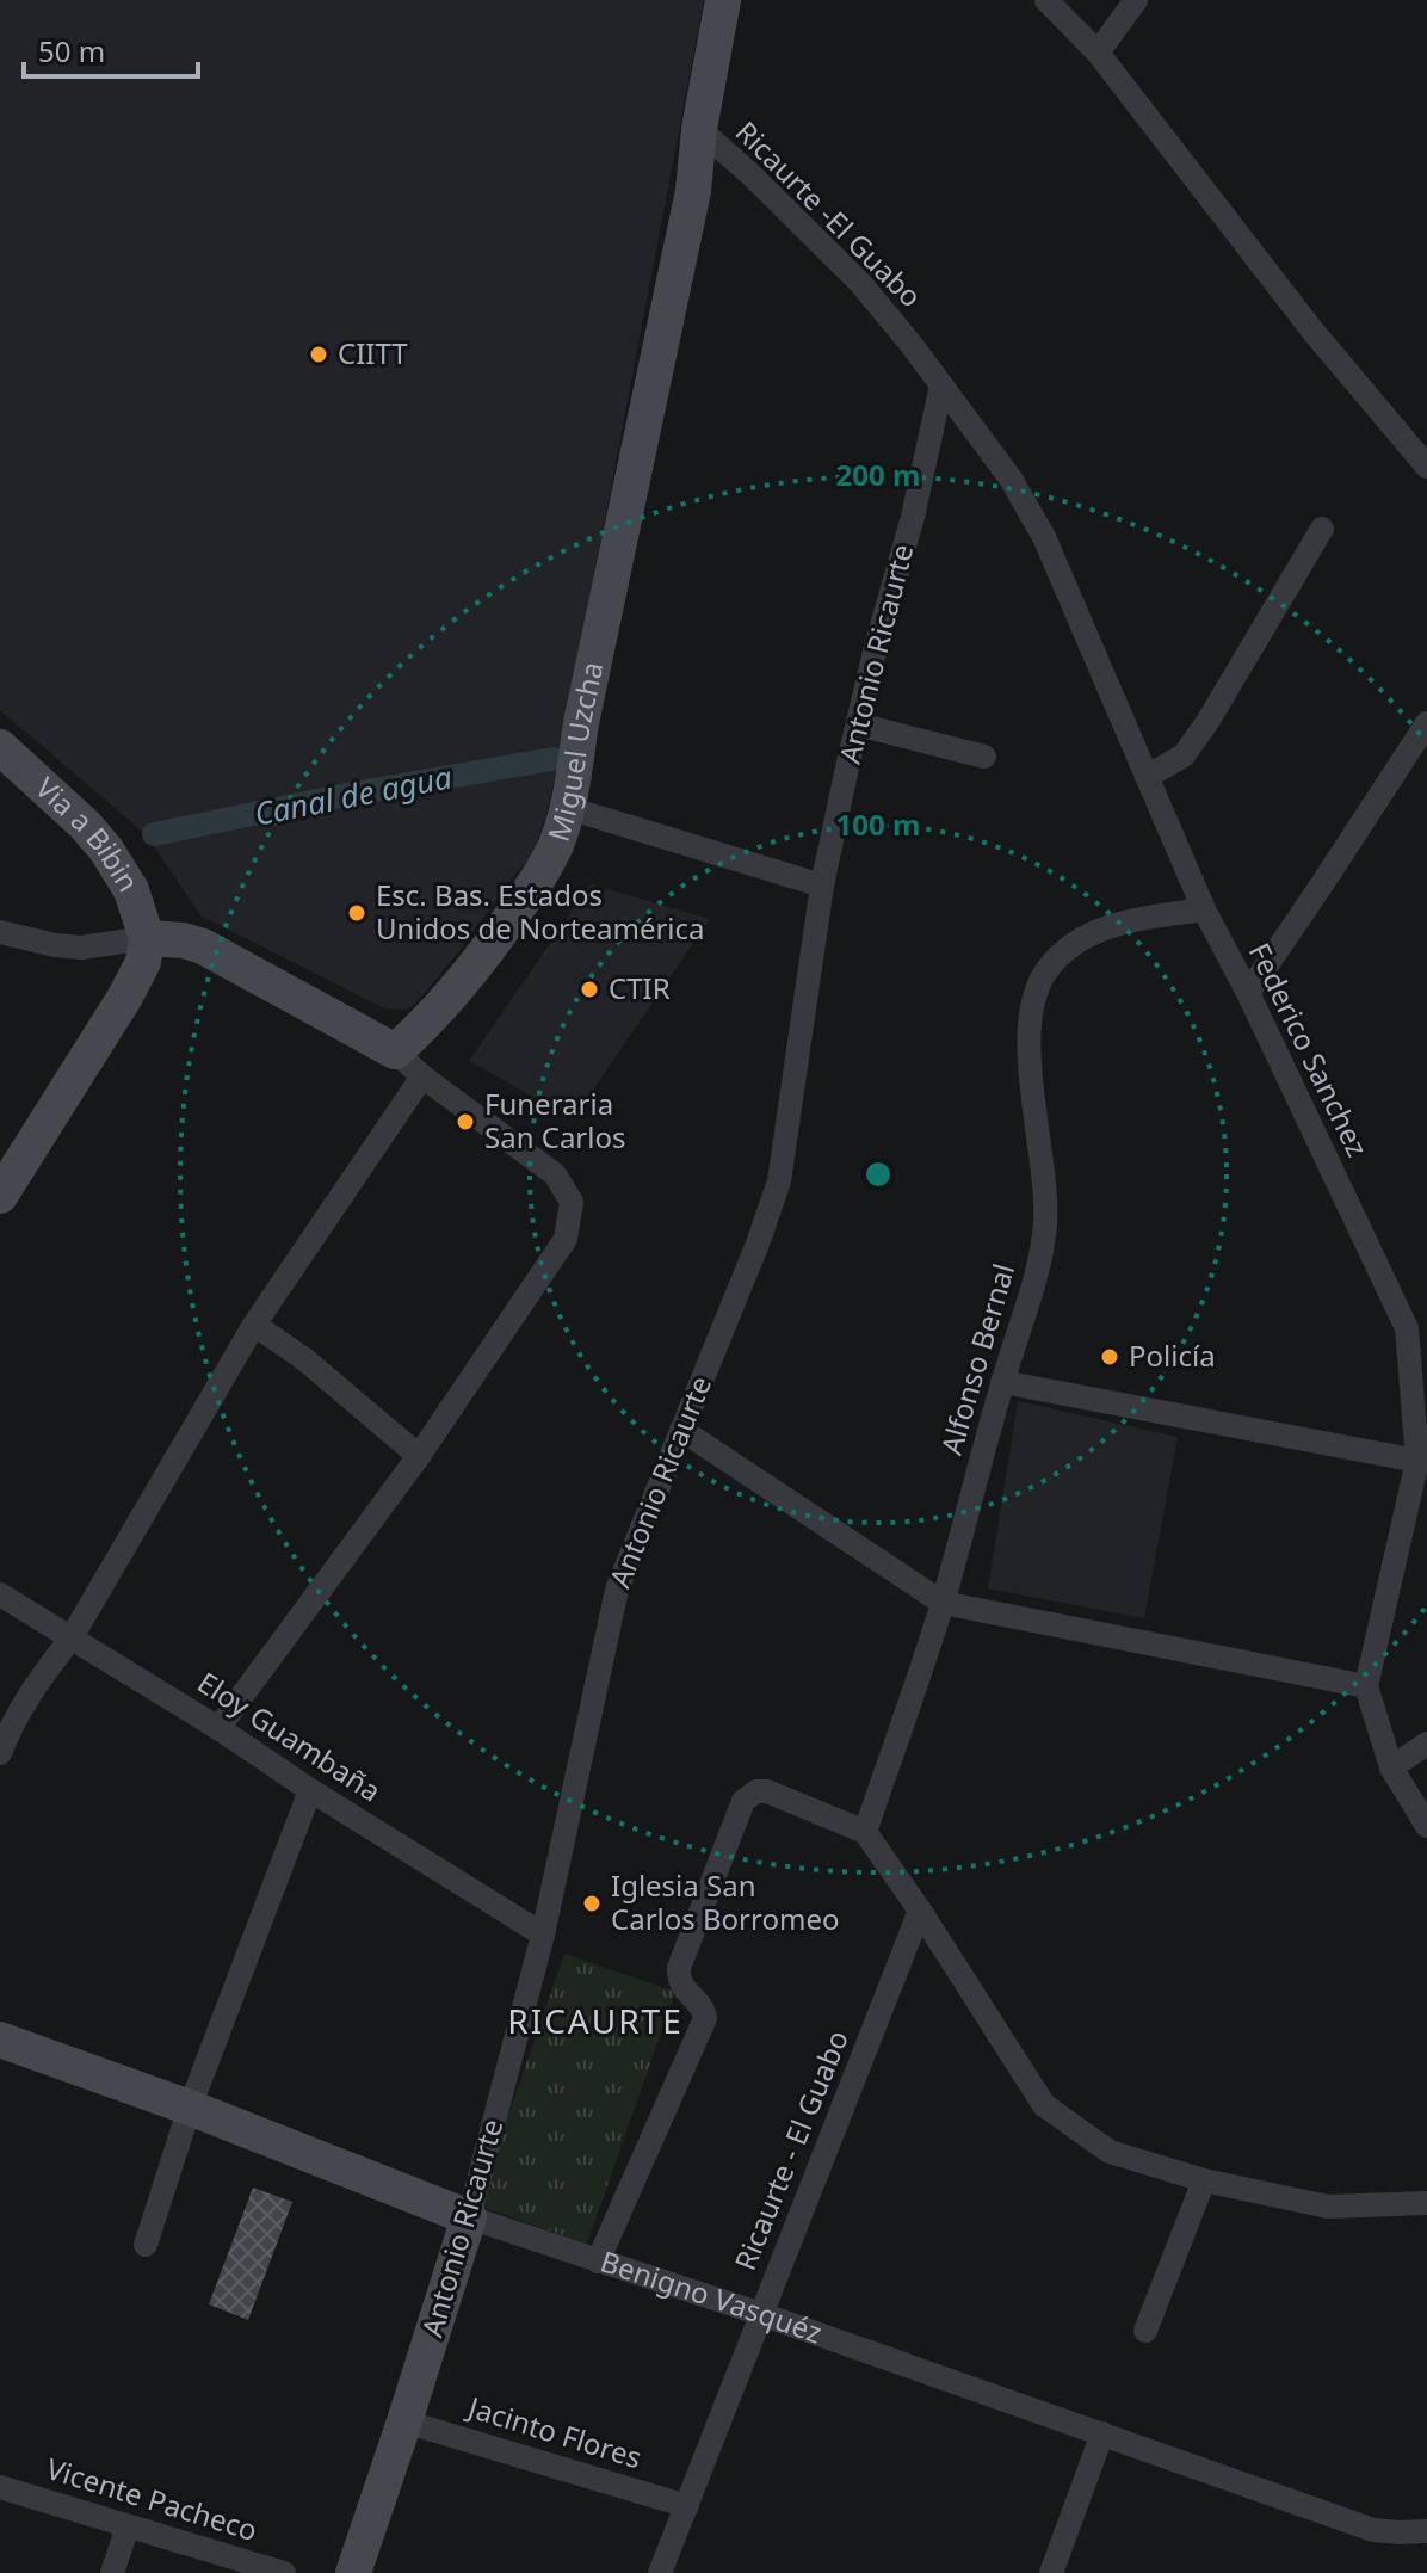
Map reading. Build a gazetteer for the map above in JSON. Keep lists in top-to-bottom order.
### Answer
{
  "streets": {
    "main road": [
      "Antonio Ricaurte",
      "Miguel Uzcha",
      "Via a Bibin",
      "Benigno Vasquéz"
    ],
    "street": [
      "Ricaurte -El Guabo",
      "Federico Sanchez",
      "Alfonso Bernal",
      "Eloy Guambaña",
      "Ricaurte - El Guabo",
      "Jacinto Flores",
      "Vicente Pacheco"
    ]
  },
  "crossings": [
    ["Ricaurte -El Guabo", "Miguel Uzcha"],
    ["Ricaurte -El Guabo", "Federico Sanchez"],
    ["Antonio Ricaurte", "Federico Sanchez"],
    ["Antonio Ricaurte", "Eloy Guambaña"],
    ["Antonio Ricaurte", "Benigno Vasquéz"],
    ["Antonio Ricaurte", "Jacinto Flores"],
    ["Federico Sanchez", "Alfonso Bernal"],
    ["Ricaurte - El Guabo", "Benigno Vasquéz"],
    ["Ricaurte - El Guabo", "Jacinto Flores"]
  ],
  "districts": ["RICAURTE"],
  "water": ["Canal de agua"],
  "places": [
    "CIITT",
    "Esc. Bas. Estados Unidos de Norteamérica",
    "CTIR",
    "Funeraria San Carlos",
    "Policía",
    "Iglesia San Carlos Borromeo"
  ],
  "scale_bar": "50 m",
  "rings": ["200 m", "100 m"]
}
